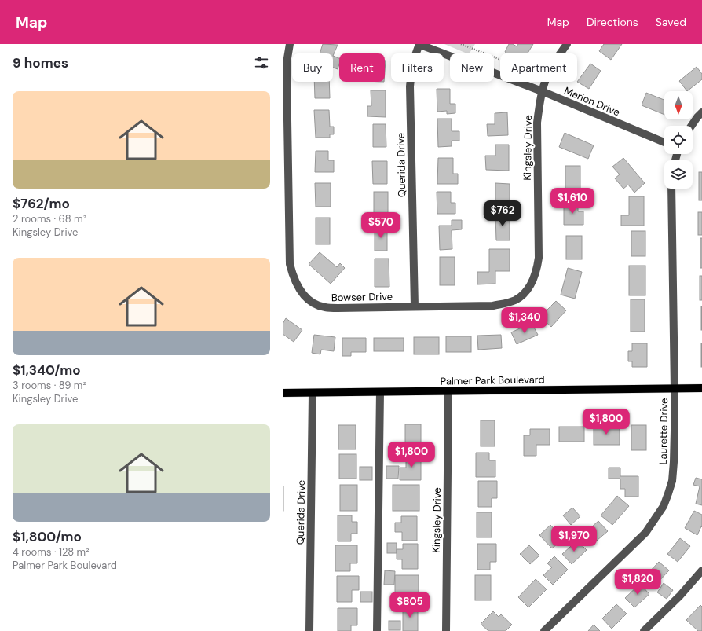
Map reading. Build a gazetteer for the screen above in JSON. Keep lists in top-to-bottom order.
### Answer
{
  "streets": {
    "main road": ["Palmer Park Boulevard"],
    "street": [
      "Marion Drive",
      "Kingsley Drive",
      "Querida Drive",
      "Bowser Drive",
      "Laurette Drive"
    ]
  },
  "crossings": [
    ["Marion Drive", "Kingsley Drive"],
    ["Marion Drive", "Querida Drive"],
    ["Kingsley Drive", "Querida Drive"],
    ["Kingsley Drive", "Bowser Drive"],
    ["Kingsley Drive", "Palmer Park Boulevard"],
    ["Querida Drive", "Bowser Drive"],
    ["Querida Drive", "Palmer Park Boulevard"],
    ["Palmer Park Boulevard", "Laurette Drive"]
  ],
  "north": "bottom",
  "page": {
    "header": "Map",
    "nav": ["Map", "Directions", "Saved"],
    "heading": "9 homes",
    "chip": [
      "Buy",
      "Rent",
      "Filters",
      "New",
      "Apartment"
    ],
    "list": [
      {
        "name": "$762/mo",
        "note": "2 rooms · 68 m² · Kingsley Drive"
      },
      {
        "name": "$1,340/mo",
        "note": "3 rooms · 89 m² · Kingsley Drive"
      },
      {
        "name": "$1,800/mo",
        "note": "4 rooms · 128 m² · Palmer Park Boulevard"
      }
    ],
    "price": [
      "$1,610",
      "$762",
      "$570",
      "$1,340",
      "$1,800",
      "$1,800",
      "$1,970",
      "$1,820",
      "$805"
    ]
  }
}
